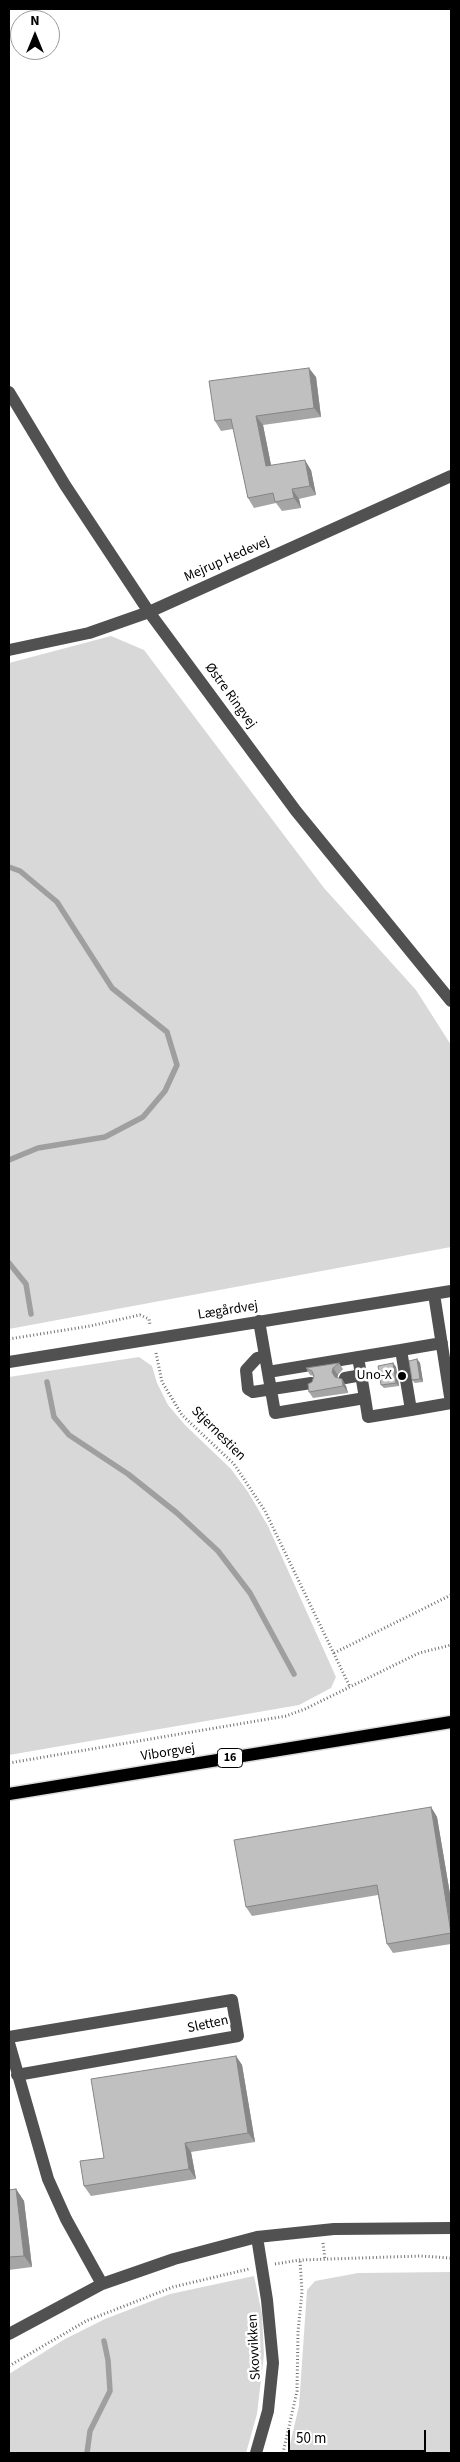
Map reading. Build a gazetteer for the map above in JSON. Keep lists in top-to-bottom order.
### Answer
{
  "streets": {
    "main road": ["Viborgvej", "16"],
    "street": [
      "Mejrup Hedevej",
      "Østre Ringvej",
      "Lægårdvej",
      "Sletten",
      "Skovvikken"
    ],
    "path": ["Stjernestien"]
  },
  "crossings": [
    ["Mejrup Hedevej", "Østre Ringvej"],
    ["Lægårdvej", "Stjernestien"]
  ],
  "places": ["Uno-X"],
  "scale_bar": "50 m",
  "north": "top"
}
